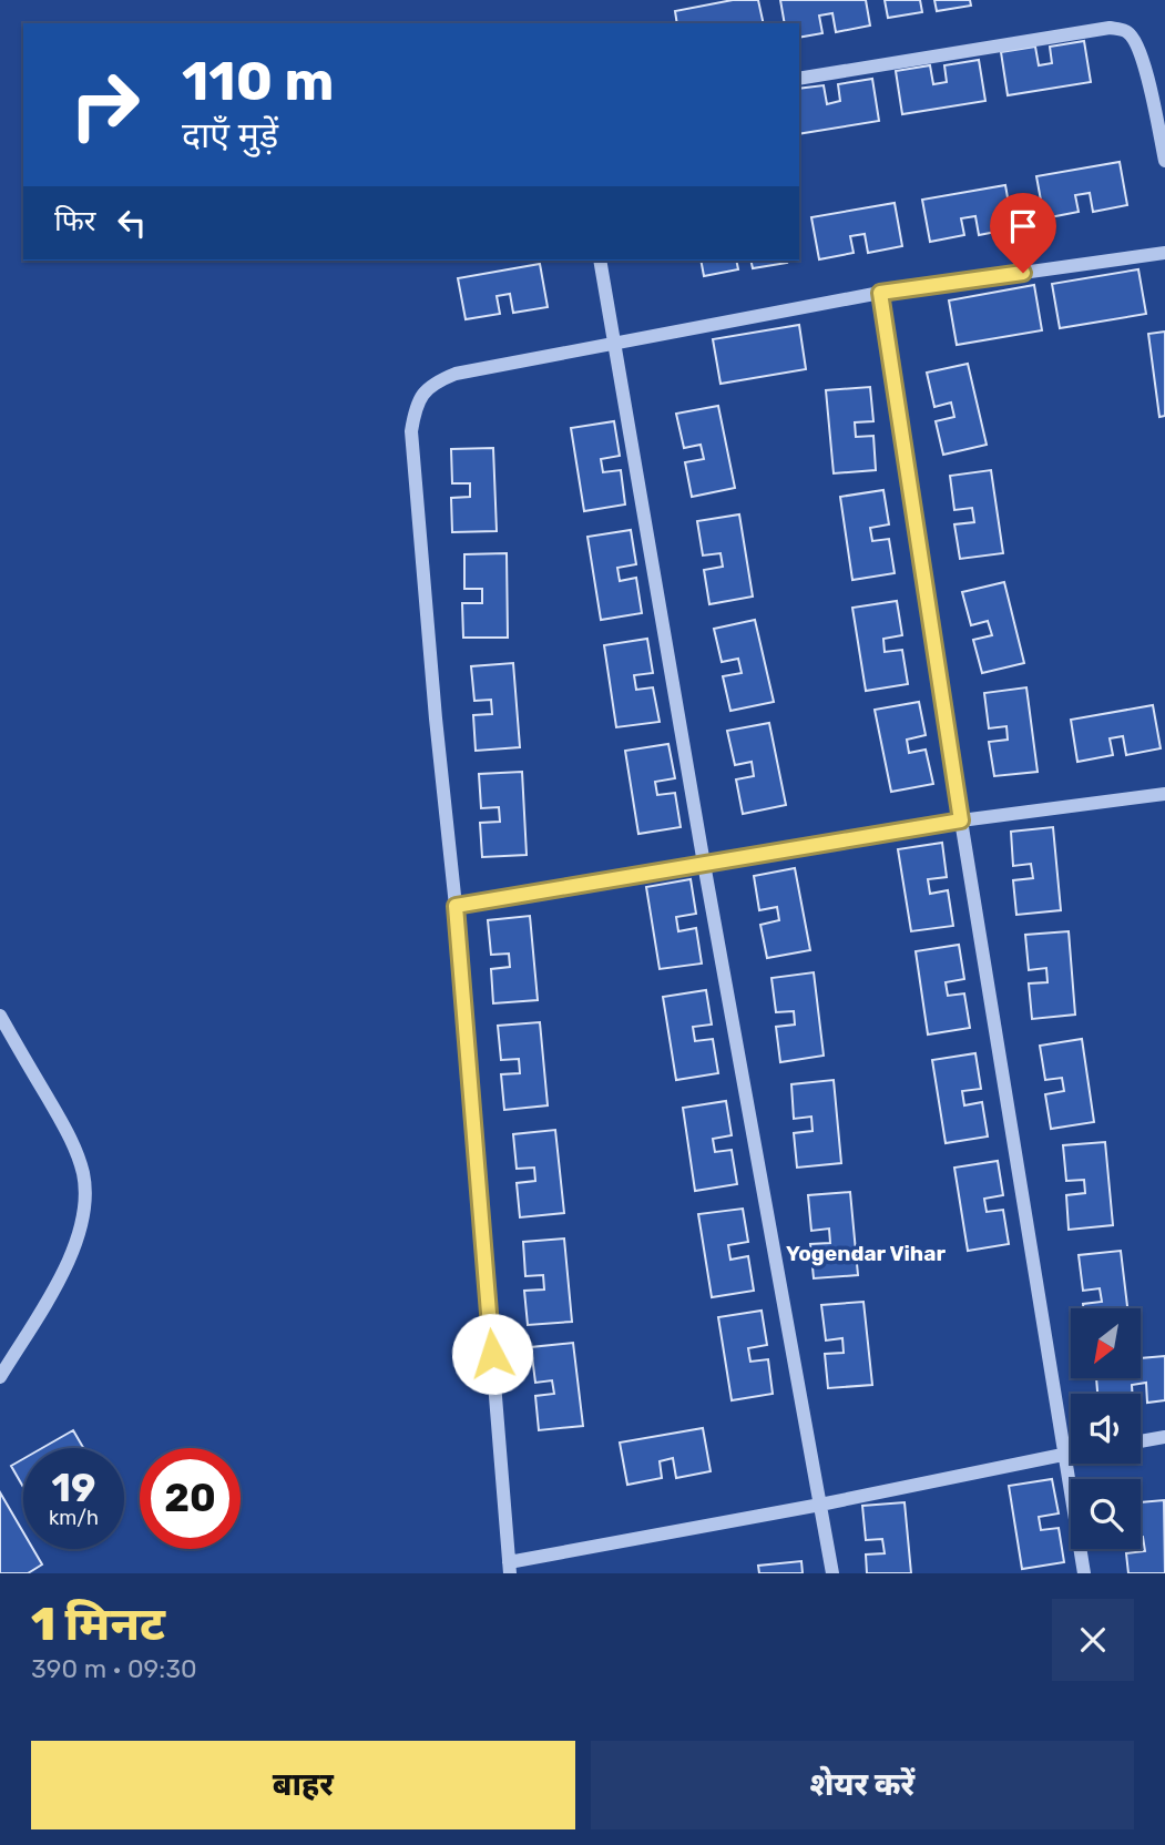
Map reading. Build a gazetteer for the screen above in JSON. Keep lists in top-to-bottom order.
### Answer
{
  "districts": ["Yogendar Vihar"],
  "north": "bottom left",
  "page": {
    "turn": ["110 m", "दाएँ मुड़ें"],
    "then": "फिर",
    "speed": "19 km/h",
    "limit": "20",
    "heading": ["1 मिनट", "390 m · 09:30"],
    "buttons": ["बाहर", "शेयर करें"]
  }
}
